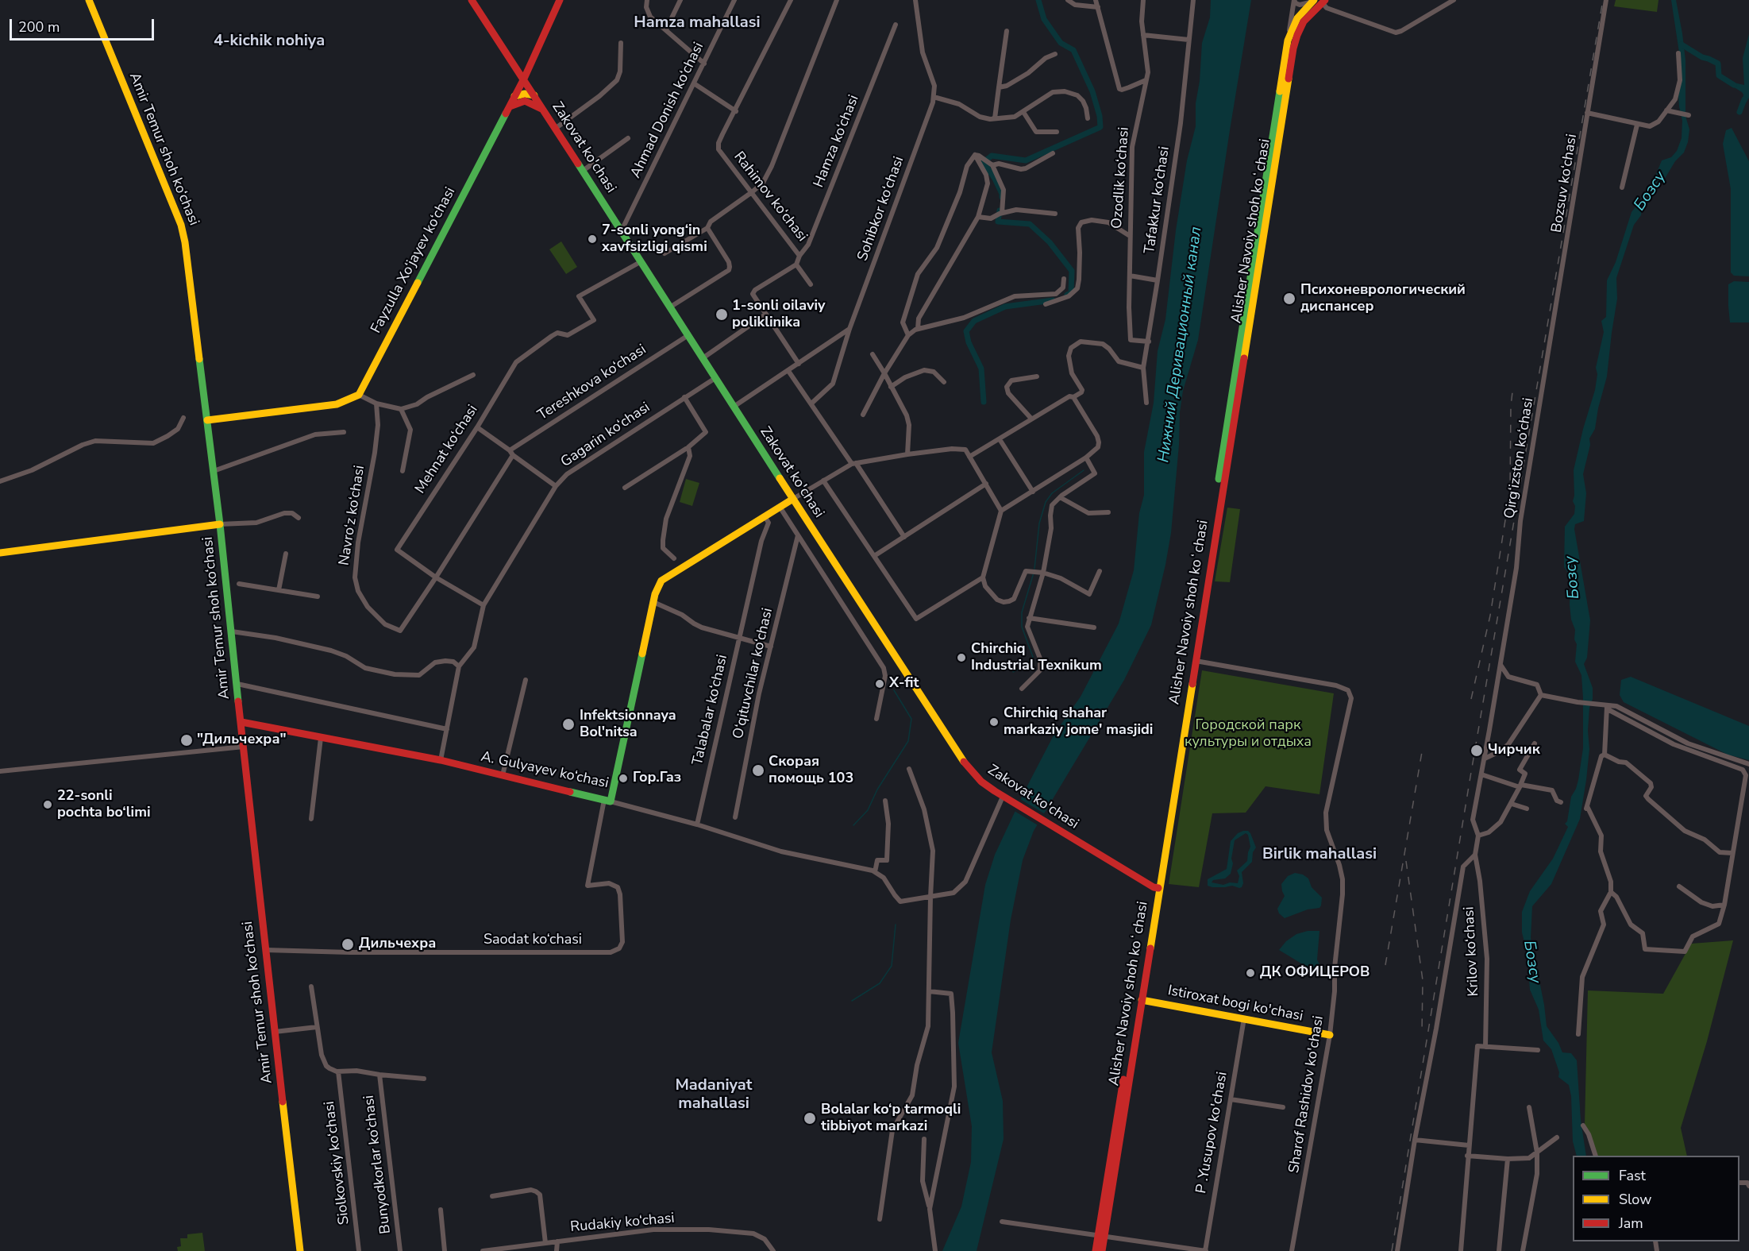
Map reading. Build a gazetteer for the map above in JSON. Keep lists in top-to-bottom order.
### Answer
{
  "streets": {
    "main road": [
      "Zakovat ko'chasi",
      "Amir Temur shoh ko‘chasi",
      "Alisher Navoiy shoh koʻchasi",
      "Fayzulla Xo‘jayev ko‘chasi",
      "A. Gulyayev ko‘chasi",
      "Istiroxat bogi ko'chasi"
    ],
    "street": [
      "Ahmad Donish ko‘chasi",
      "Hamza ko‘chasi",
      "Ozodlik ko‘chasi",
      "Bozsuv ko‘chasi",
      "Rahimov ko‘chasi",
      "Tafakkur ko‘chasi",
      "Sohibkor ko‘chasi",
      "Tereshkova ko‘chasi",
      "Gagarin ko‘chasi",
      "Mehnat ko‘chasi",
      "Qirg‘izston ko‘chasi",
      "Navro‘z ko‘chasi",
      "O‘qituvchilar ko‘chasi",
      "Talabalar ko‘chasi",
      "Saodat ko‘chasi",
      "Krilov ko‘chasi",
      "Sharof Rashidov ko'chasi",
      "P .Yusupov ko'chasi",
      "Siolkovskiy ko‘chasi",
      "Bunyodkorlar ko‘chasi",
      "Rudakiy ko‘chasi"
    ]
  },
  "crossings": [
    ["Ahmad Donish ko‘chasi", "Zakovat ko'chasi"],
    ["Hamza ko‘chasi", "Rahimov ko‘chasi"],
    ["Zakovat ko'chasi", "Alisher Navoiy shoh koʻchasi"],
    ["Zakovat ko'chasi", "Fayzulla Xo‘jayev ko‘chasi"],
    ["Zakovat ko'chasi", "Tereshkova ko‘chasi"],
    ["Zakovat ko'chasi", "Gagarin ko‘chasi"],
    ["Zakovat ko'chasi", "Mehnat ko‘chasi"],
    ["Zakovat ko'chasi", "A. Gulyayev ko‘chasi"],
    ["Amir Temur shoh ko‘chasi", "A. Gulyayev ko‘chasi"],
    ["Amir Temur shoh ko‘chasi", "Saodat ko‘chasi"],
    ["Ozodlik ko‘chasi", "Tafakkur ko‘chasi"],
    ["Bozsuv ko‘chasi", "Qirg‘izston ko‘chasi"],
    ["Alisher Navoiy shoh koʻchasi", "Istiroxat bogi ko'chasi"],
    ["Alisher Navoiy shoh koʻchasi", "Sharof Rashidov ko'chasi"],
    ["Gagarin ko‘chasi", "A. Gulyayev ko‘chasi"],
    ["Mehnat ko‘chasi", "Navro‘z ko‘chasi"],
    ["Qirg‘izston ko‘chasi", "Krilov ko‘chasi"],
    ["Talabalar ko‘chasi", "A. Gulyayev ko‘chasi"],
    ["A. Gulyayev ko‘chasi", "Saodat ko‘chasi"],
    ["Istiroxat bogi ko'chasi", "Sharof Rashidov ko'chasi"],
    ["Istiroxat bogi ko'chasi", "P .Yusupov ko'chasi"]
  ],
  "districts": [
    "Hamza mahallasi",
    "4-kichik nohiya",
    "Birlik mahallasi",
    "Madaniyat mahallasi"
  ],
  "water": ["Бозсу", "Нижний Деривационный канал"],
  "parks": ["Городской парк культуры и отдыха"],
  "places": [
    "7-sonli yong‘in xavfsizligi qismi",
    "Психоневрологический диспансер",
    "1-sonli oilaviy poliklinika",
    "Chirchiq Industrial Texnikum",
    "X-fit",
    "Chirchiq shahar markaziy jome' masjidi",
    "Infektsionnaya Bol'nitsa",
    "\"Дильчехра\"",
    "Чирчик",
    "Скорая помощь 103",
    "Гор.Газ",
    "22-sonli pochta bo‘limi",
    "Дильчехра",
    "ДК ОФИЦЕРОВ",
    "Bolalar ko‘p tarmoqli tibbiyot markazi"
  ],
  "legend": ["Fast", "Slow", "Jam"],
  "scale_bar": "200 m"
}
